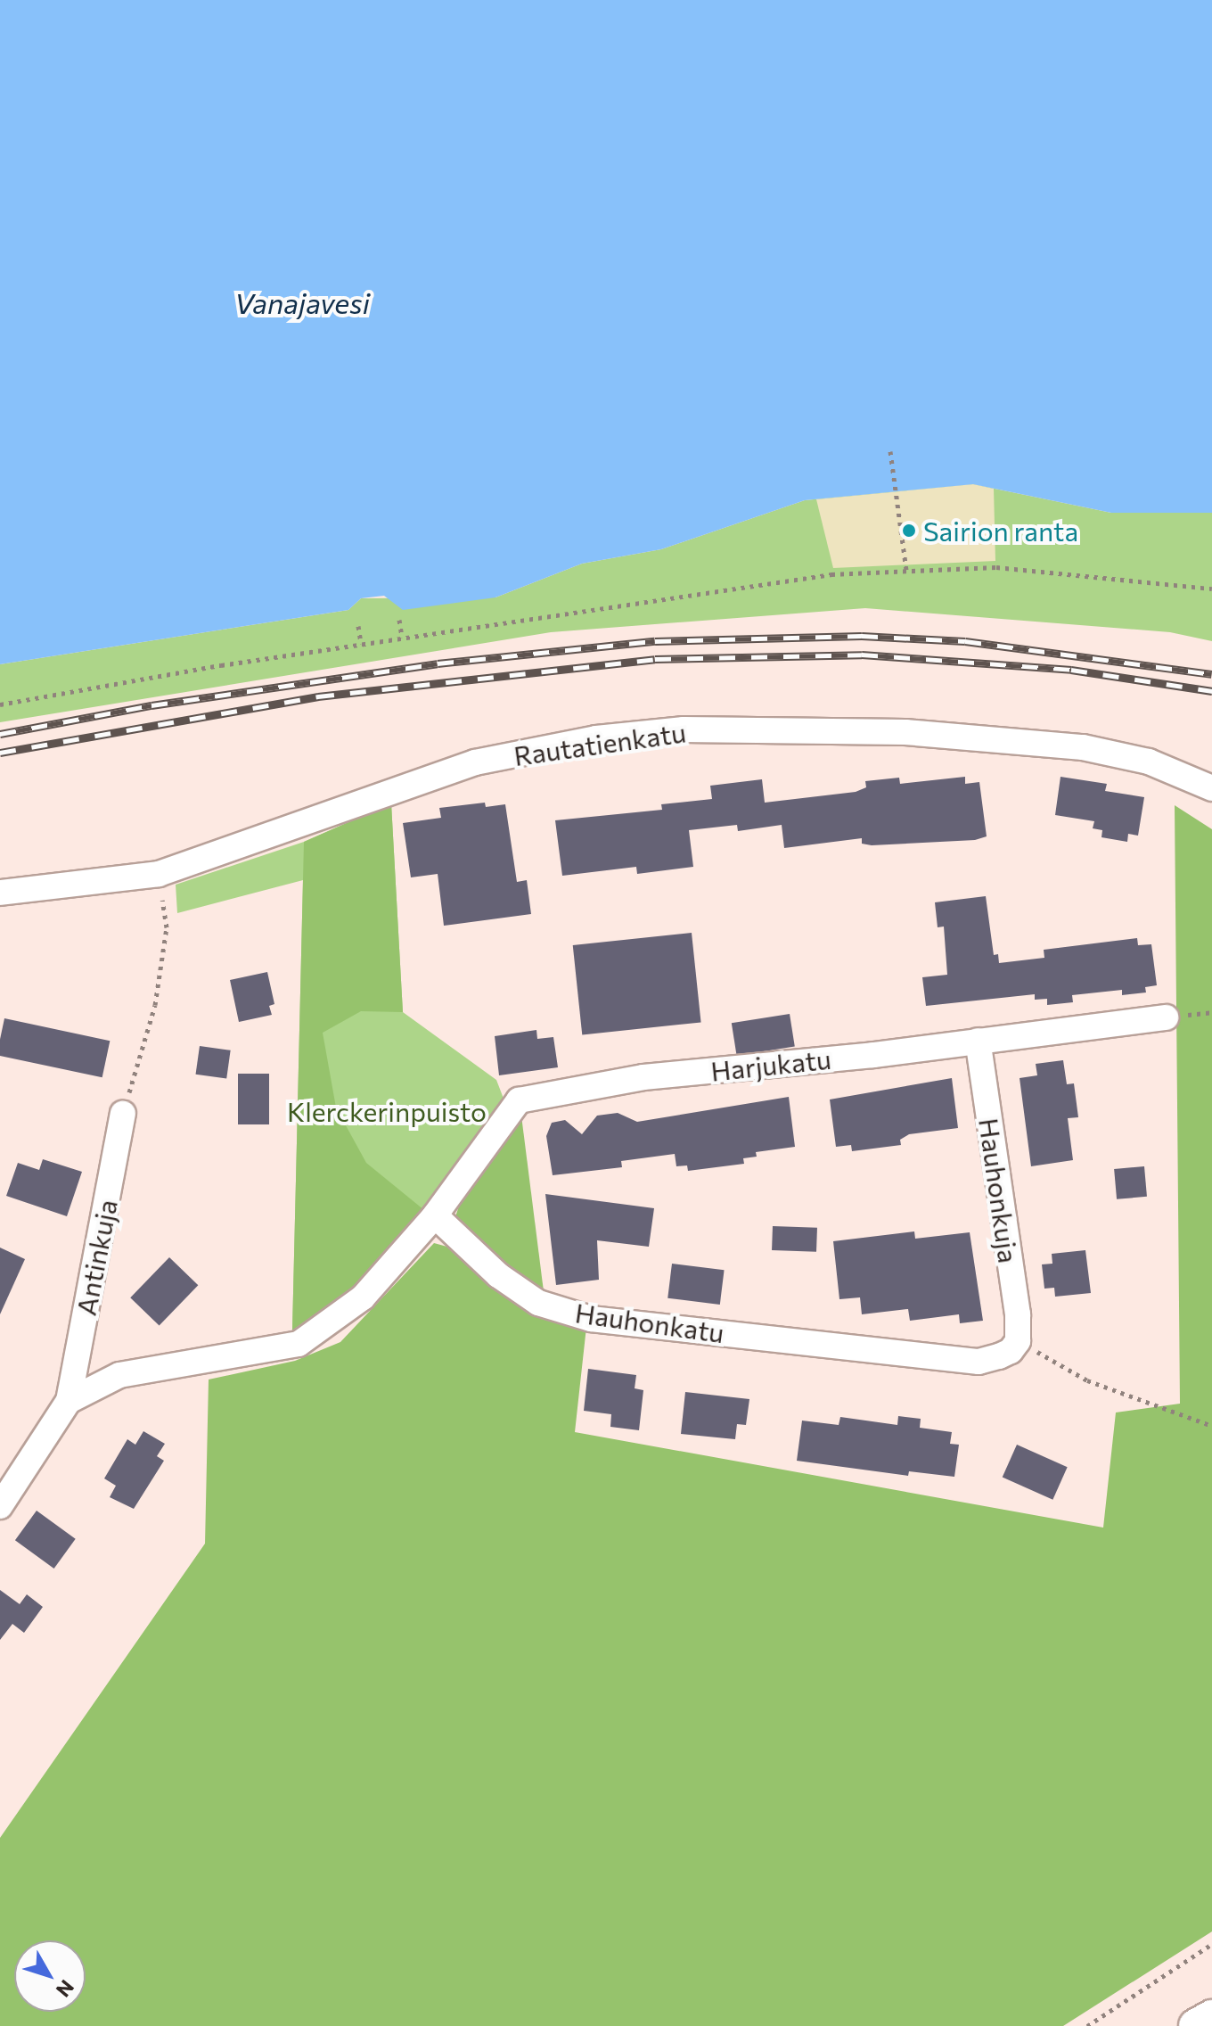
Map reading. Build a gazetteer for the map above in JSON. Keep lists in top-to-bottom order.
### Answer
{
  "streets": {
    "street": [
      "Rautatienkatu",
      "Harjukatu",
      "Hauhonkuja",
      "Antinkuja",
      "Hauhonkatu"
    ]
  },
  "crossings": [
    ["Harjukatu", "Hauhonkuja"],
    ["Harjukatu", "Hauhonkatu"],
    ["Hauhonkuja", "Hauhonkatu"]
  ],
  "water": ["Vanajavesi"],
  "parks": ["Klerckerinpuisto"],
  "places": ["Sairion ranta"],
  "north": "bottom right"
}
